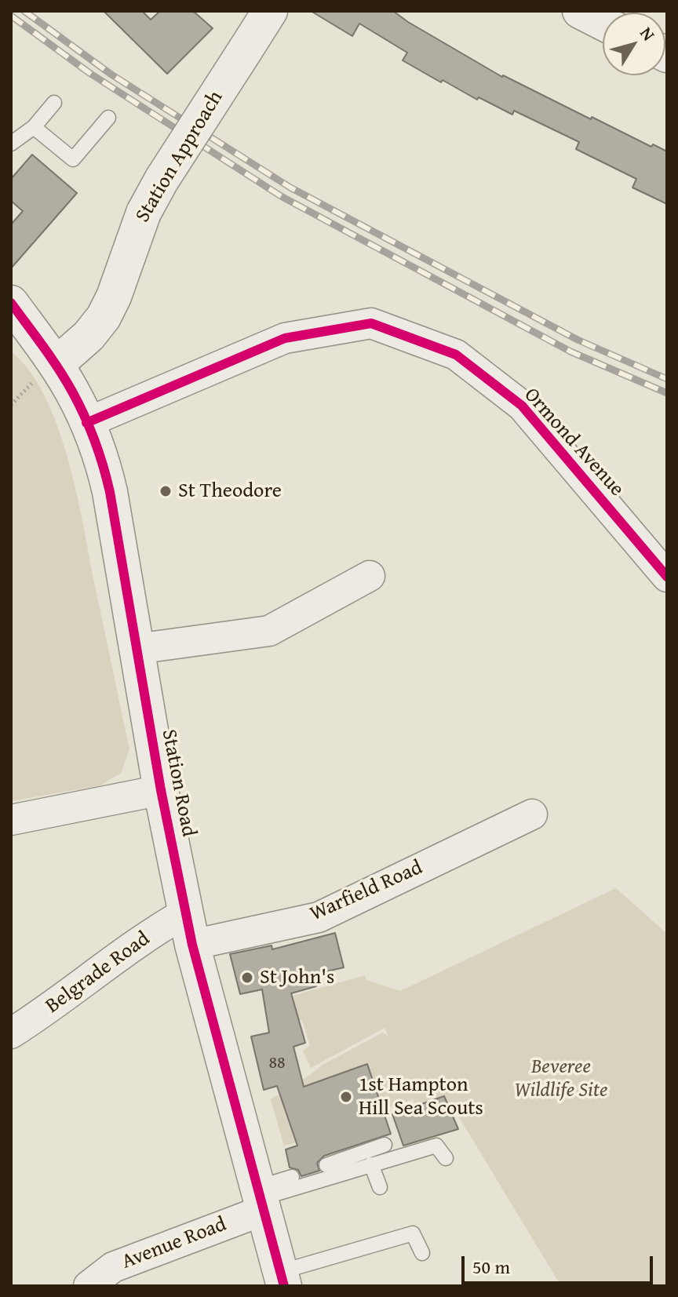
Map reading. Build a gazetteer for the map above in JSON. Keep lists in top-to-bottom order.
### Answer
{
  "streets": {
    "street": [
      "Station Approach",
      "Ormond Avenue",
      "Station Road",
      "Warfield Road",
      "Belgrade Road",
      "Avenue Road"
    ]
  },
  "crossings": [
    ["Station Approach", "Station Road"],
    ["Ormond Avenue", "Station Road"],
    ["Station Road", "Warfield Road"],
    ["Station Road", "Belgrade Road"],
    ["Station Road", "Avenue Road"],
    ["Warfield Road", "Belgrade Road"]
  ],
  "parks": ["Beveree Wildlife Site"],
  "places": ["St Theodore", "St John's", "1st Hampton Hill Sea Scouts"],
  "house_numbers": ["88"],
  "scale_bar": "50 m",
  "north": "top right"
}
